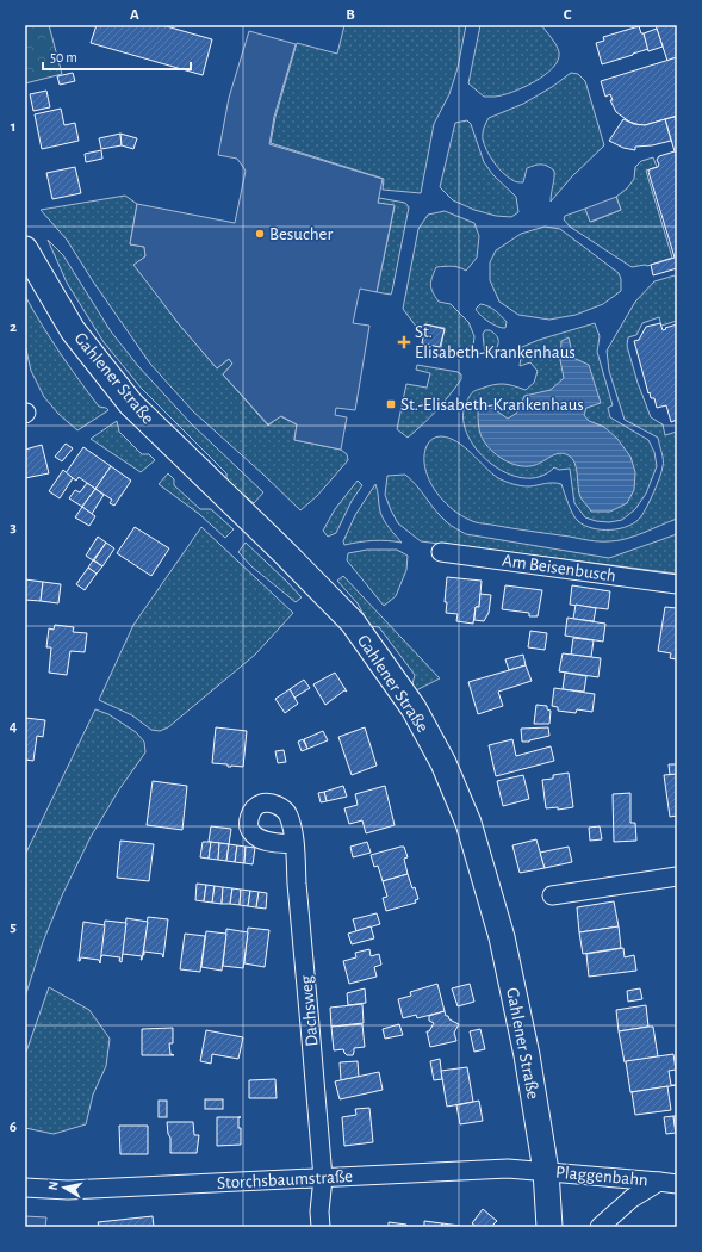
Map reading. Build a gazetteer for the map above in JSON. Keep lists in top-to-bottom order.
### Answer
{
  "streets": {
    "main road": ["Gahlener Straße"],
    "street": [
      "Am Beisenbusch",
      "Dachsweg",
      "Plaggenbahn",
      "Storchsbaumstraße"
    ]
  },
  "crossings": [
    ["Gahlener Straße", "Plaggenbahn"],
    ["Gahlener Straße", "Storchsbaumstraße"],
    ["Dachsweg", "Storchsbaumstraße"],
    ["Plaggenbahn", "Storchsbaumstraße"]
  ],
  "places": {
    "other": ["Besucher"],
    "health": ["St. Elisabeth-Krankenhaus"],
    "transit": ["St.-Elisabeth-Krankenhaus"]
  },
  "scale_bar": "50 m",
  "north": "left",
  "grid": {
    "columns": ["A", "B", "C"],
    "rows": [
      "1",
      "2",
      "3",
      "4",
      "5",
      "6"
    ]
  }
}
